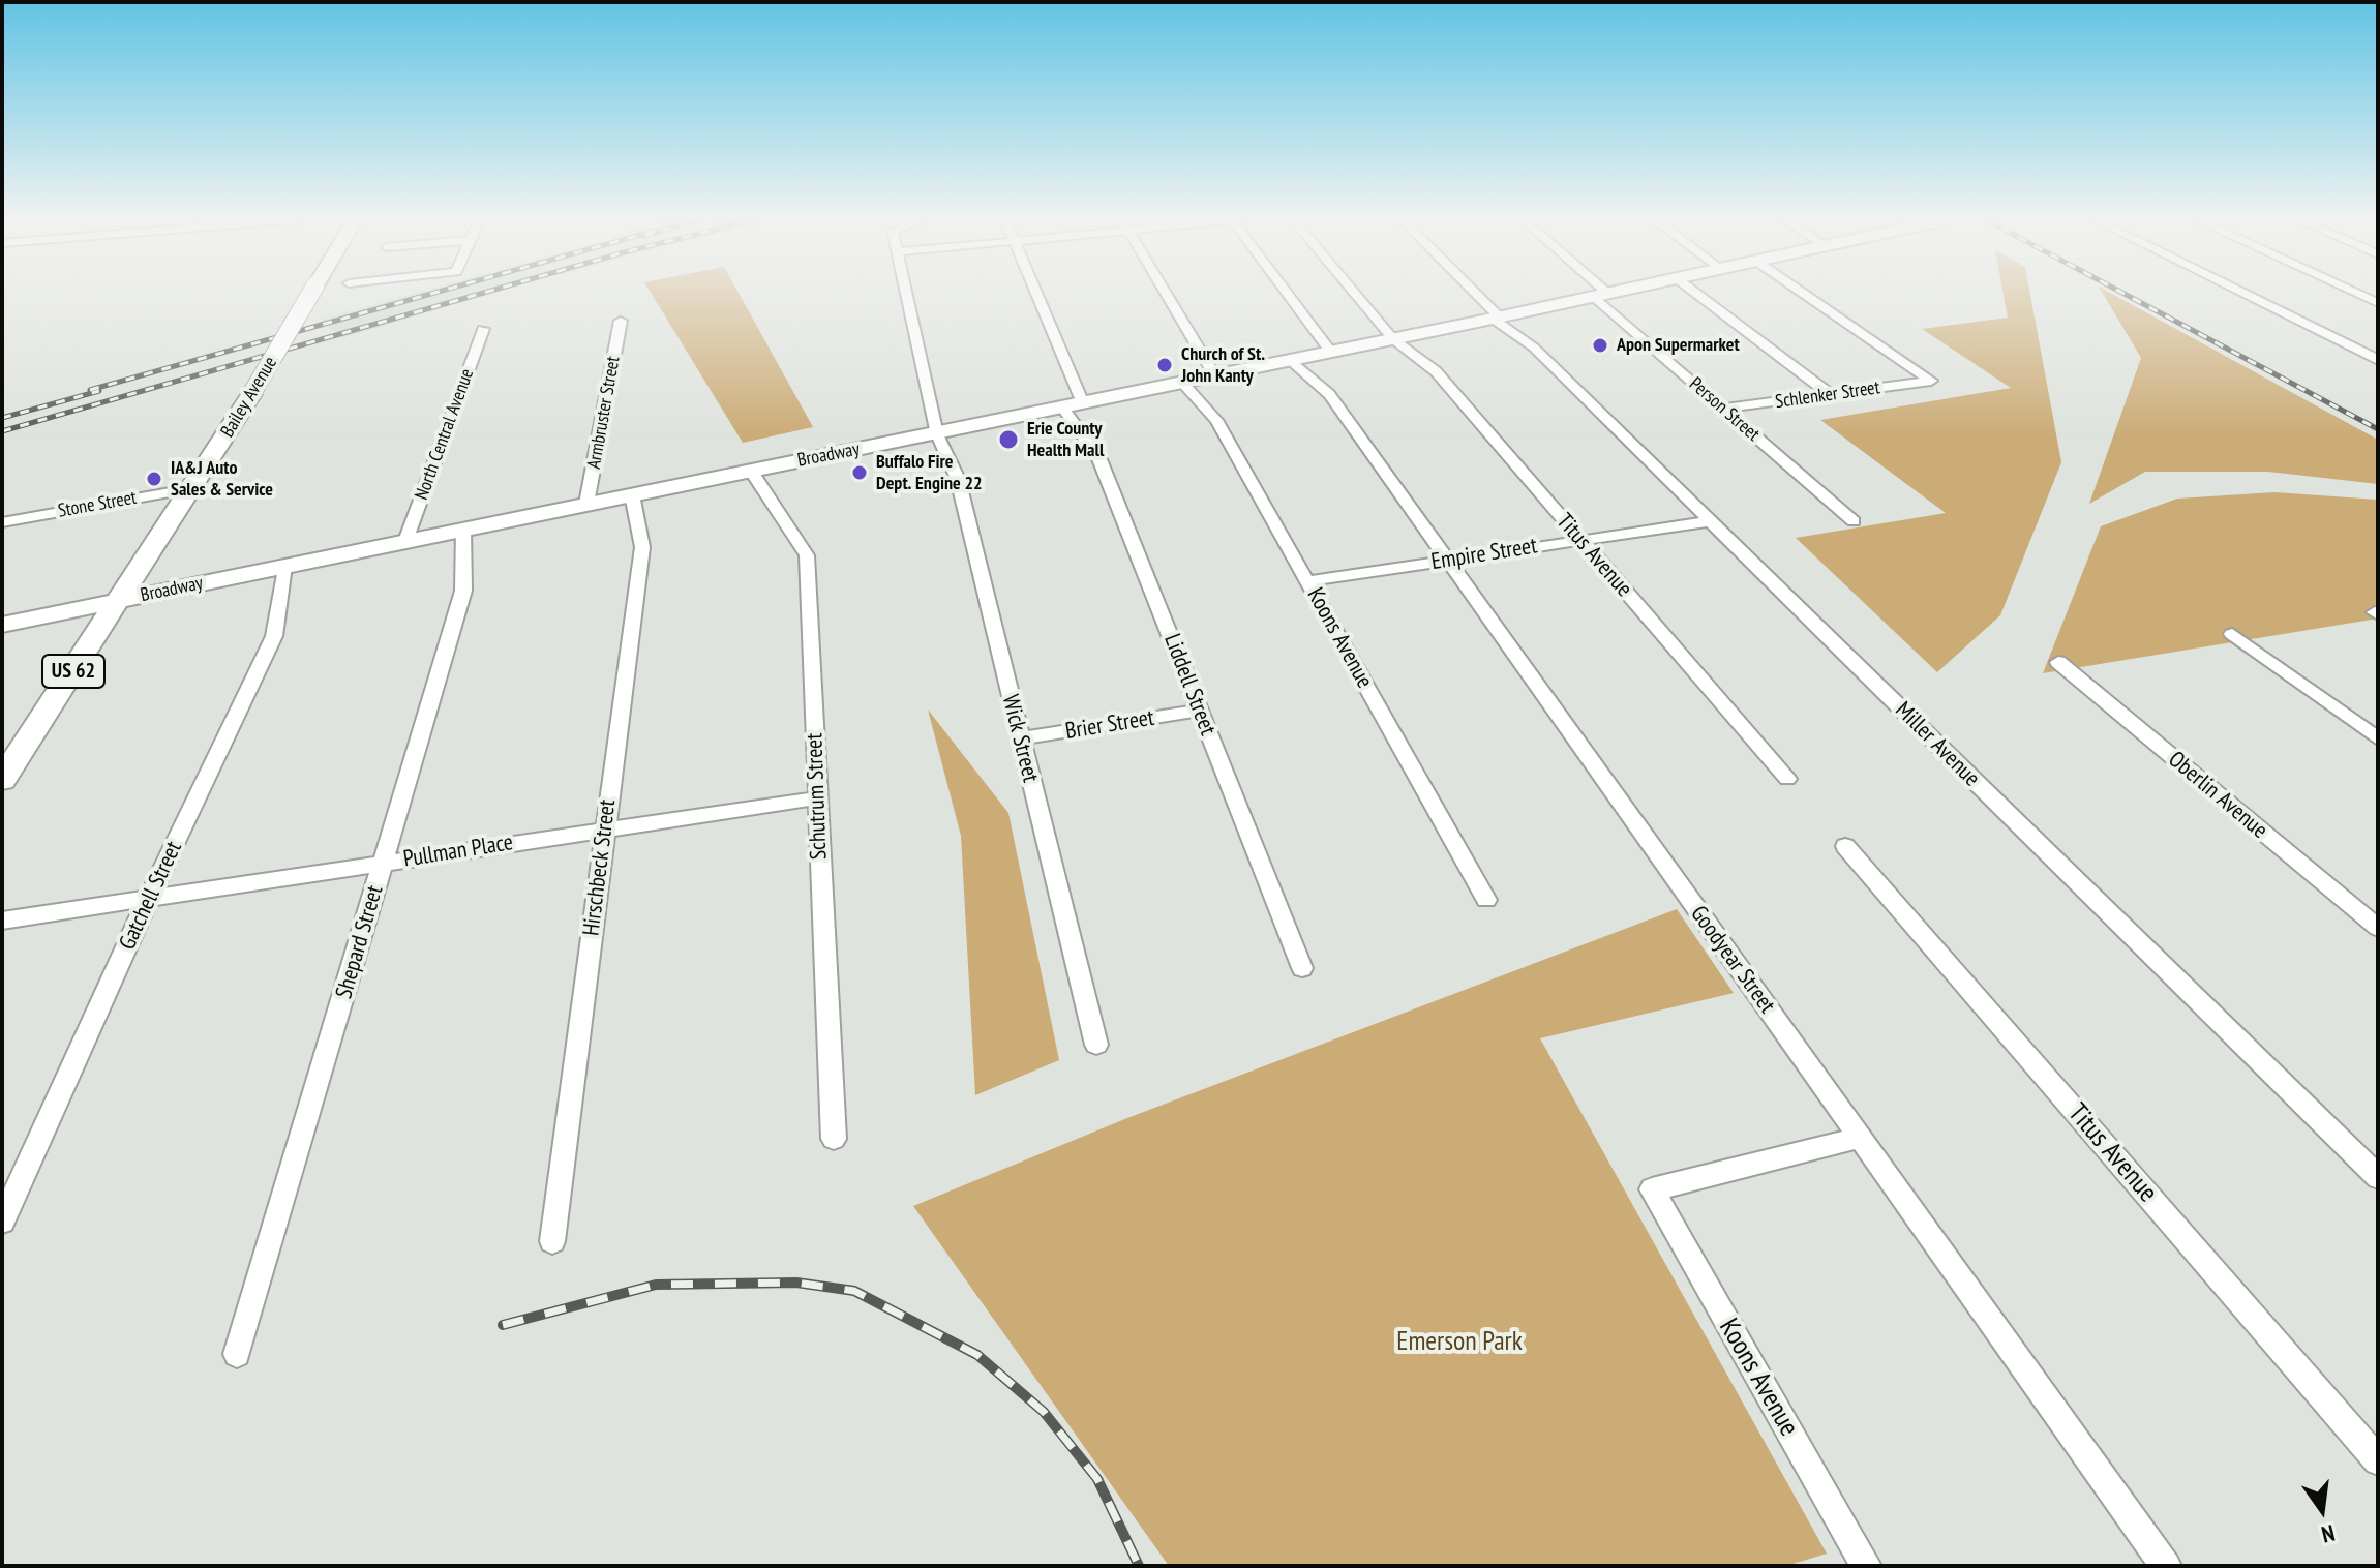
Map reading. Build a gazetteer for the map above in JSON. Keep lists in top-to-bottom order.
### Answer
{
  "streets": {
    "main road": ["Bailey Avenue", "Broadway", "US 62"],
    "street": [
      "Schlenker Street",
      "Person Street",
      "Armbruster Street",
      "North Central Avenue",
      "Stone Street",
      "Empire Street",
      "Titus Avenue",
      "Koons Avenue",
      "Liddell Street",
      "Brier Street",
      "Wick Street",
      "Miller Avenue",
      "Oberlin Avenue",
      "Schutrum Street",
      "Pullman Place",
      "Hirschbeck Street",
      "Gatchell Street",
      "Shepard Street",
      "Goodyear Street"
    ]
  },
  "crossings": [
    ["Schlenker Street", "Person Street"],
    ["Bailey Avenue", "Broadway"],
    ["Bailey Avenue", "Stone Street"],
    ["Person Street", "Broadway"],
    ["Armbruster Street", "Broadway"],
    ["North Central Avenue", "Broadway"],
    ["Broadway", "Titus Avenue"],
    ["Broadway", "Koons Avenue"],
    ["Broadway", "Liddell Street"],
    ["Broadway", "Wick Street"],
    ["Broadway", "Miller Avenue"],
    ["Broadway", "Schutrum Street"],
    ["Broadway", "Hirschbeck Street"],
    ["Broadway", "Gatchell Street"],
    ["Broadway", "Shepard Street"],
    ["Broadway", "Goodyear Street"],
    ["Empire Street", "Titus Avenue"],
    ["Empire Street", "Koons Avenue"],
    ["Empire Street", "Miller Avenue"],
    ["Empire Street", "Goodyear Street"],
    ["Koons Avenue", "Goodyear Street"],
    ["Liddell Street", "Brier Street"],
    ["Brier Street", "Wick Street"],
    ["Schutrum Street", "Pullman Place"],
    ["Pullman Place", "Hirschbeck Street"],
    ["Pullman Place", "Gatchell Street"],
    ["Pullman Place", "Shepard Street"]
  ],
  "parks": ["Emerson Park"],
  "places": [
    "Apon Supermarket",
    "Church of St. John Kanty",
    "Erie County Health Mall",
    "Buffalo Fire Dept. Engine 22",
    "IA&J Auto Sales & Service"
  ],
  "north": "bottom"
}
